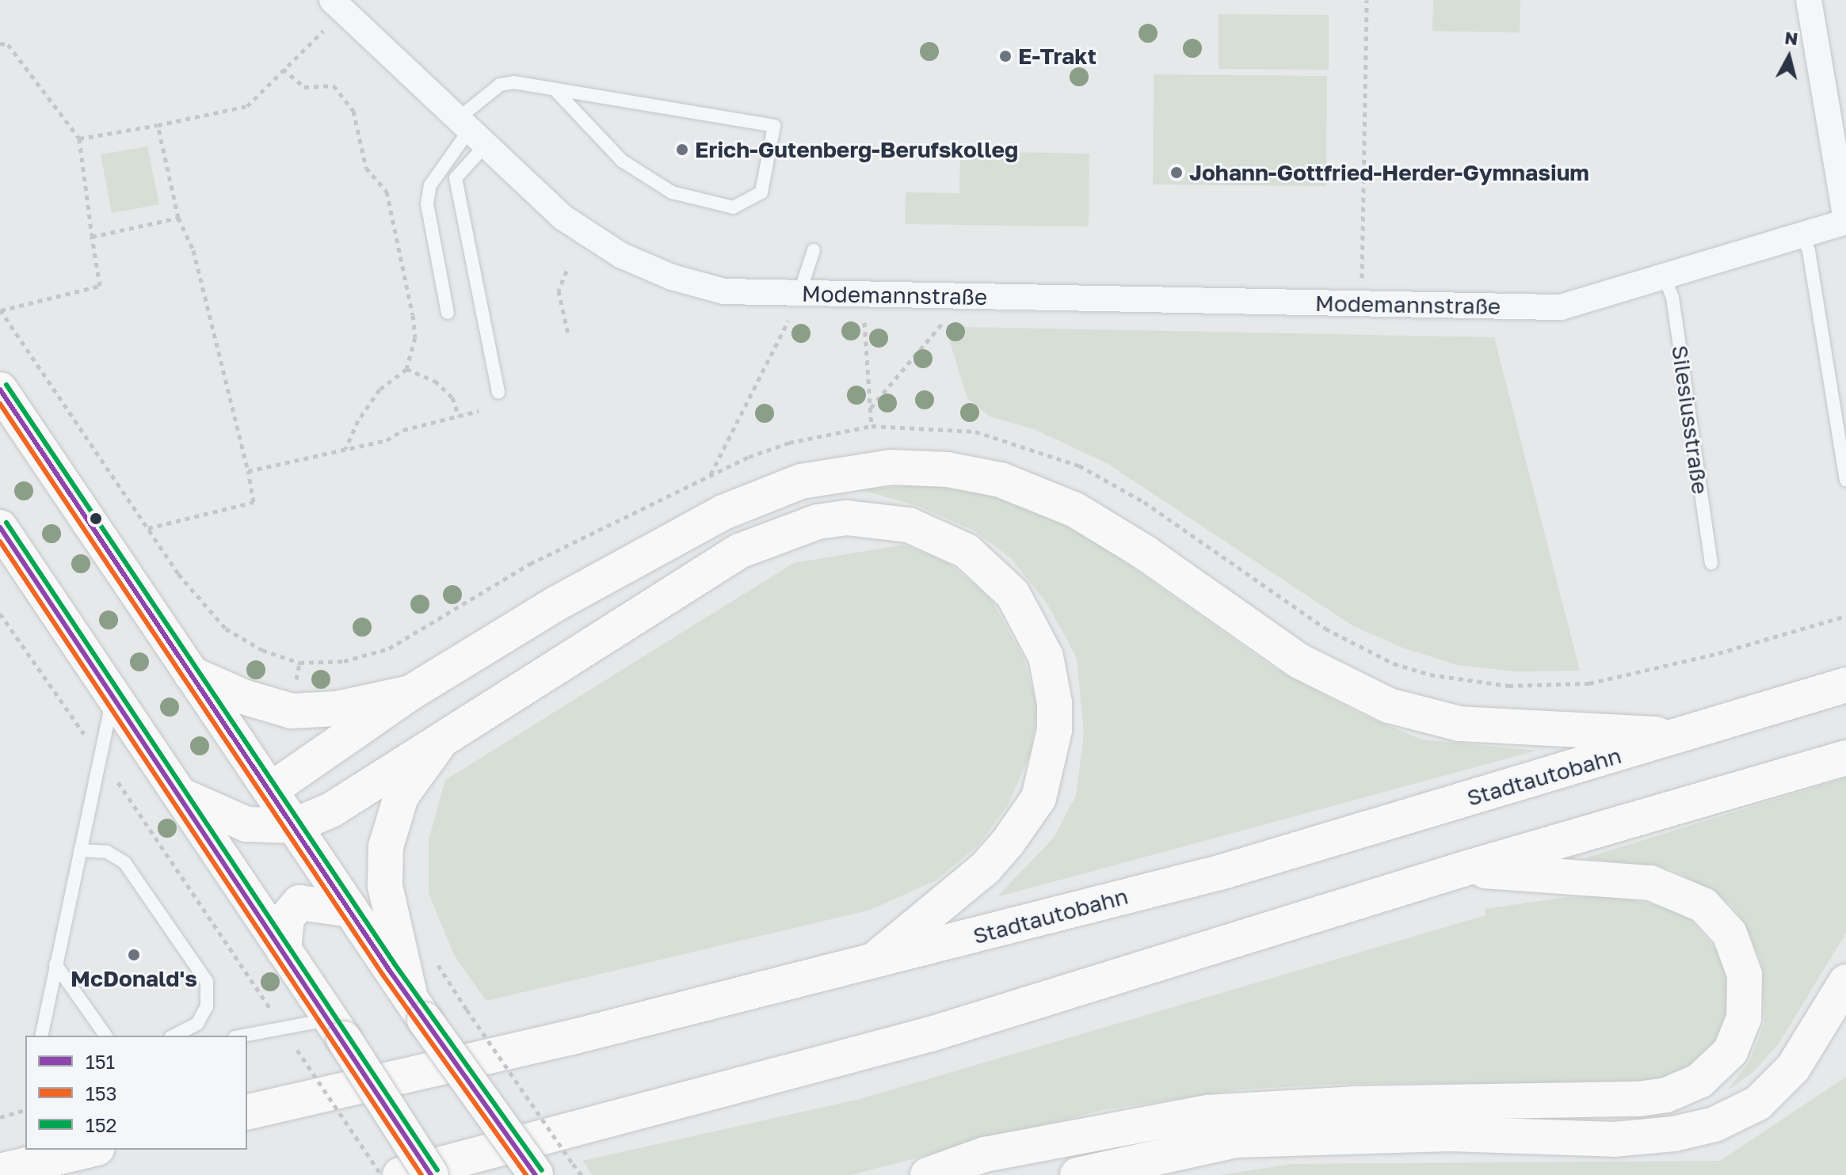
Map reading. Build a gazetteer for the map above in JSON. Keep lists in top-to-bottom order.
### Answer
{
  "streets": {
    "main road": ["Stadtautobahn"],
    "street": ["Modemannstraße"],
    "lane": ["Silesiusstraße"]
  },
  "crossings": [
    ["Modemannstraße", "Silesiusstraße"]
  ],
  "places": [
    "E-Trakt",
    "Erich-Gutenberg-Berufskolleg",
    "Johann-Gottfried-Herder-Gymnasium",
    "McDonald's"
  ],
  "lines": ["transit line 152", "transit line 151", "transit line 153"],
  "legend": ["151", "153", "152"],
  "north": "top"
}
